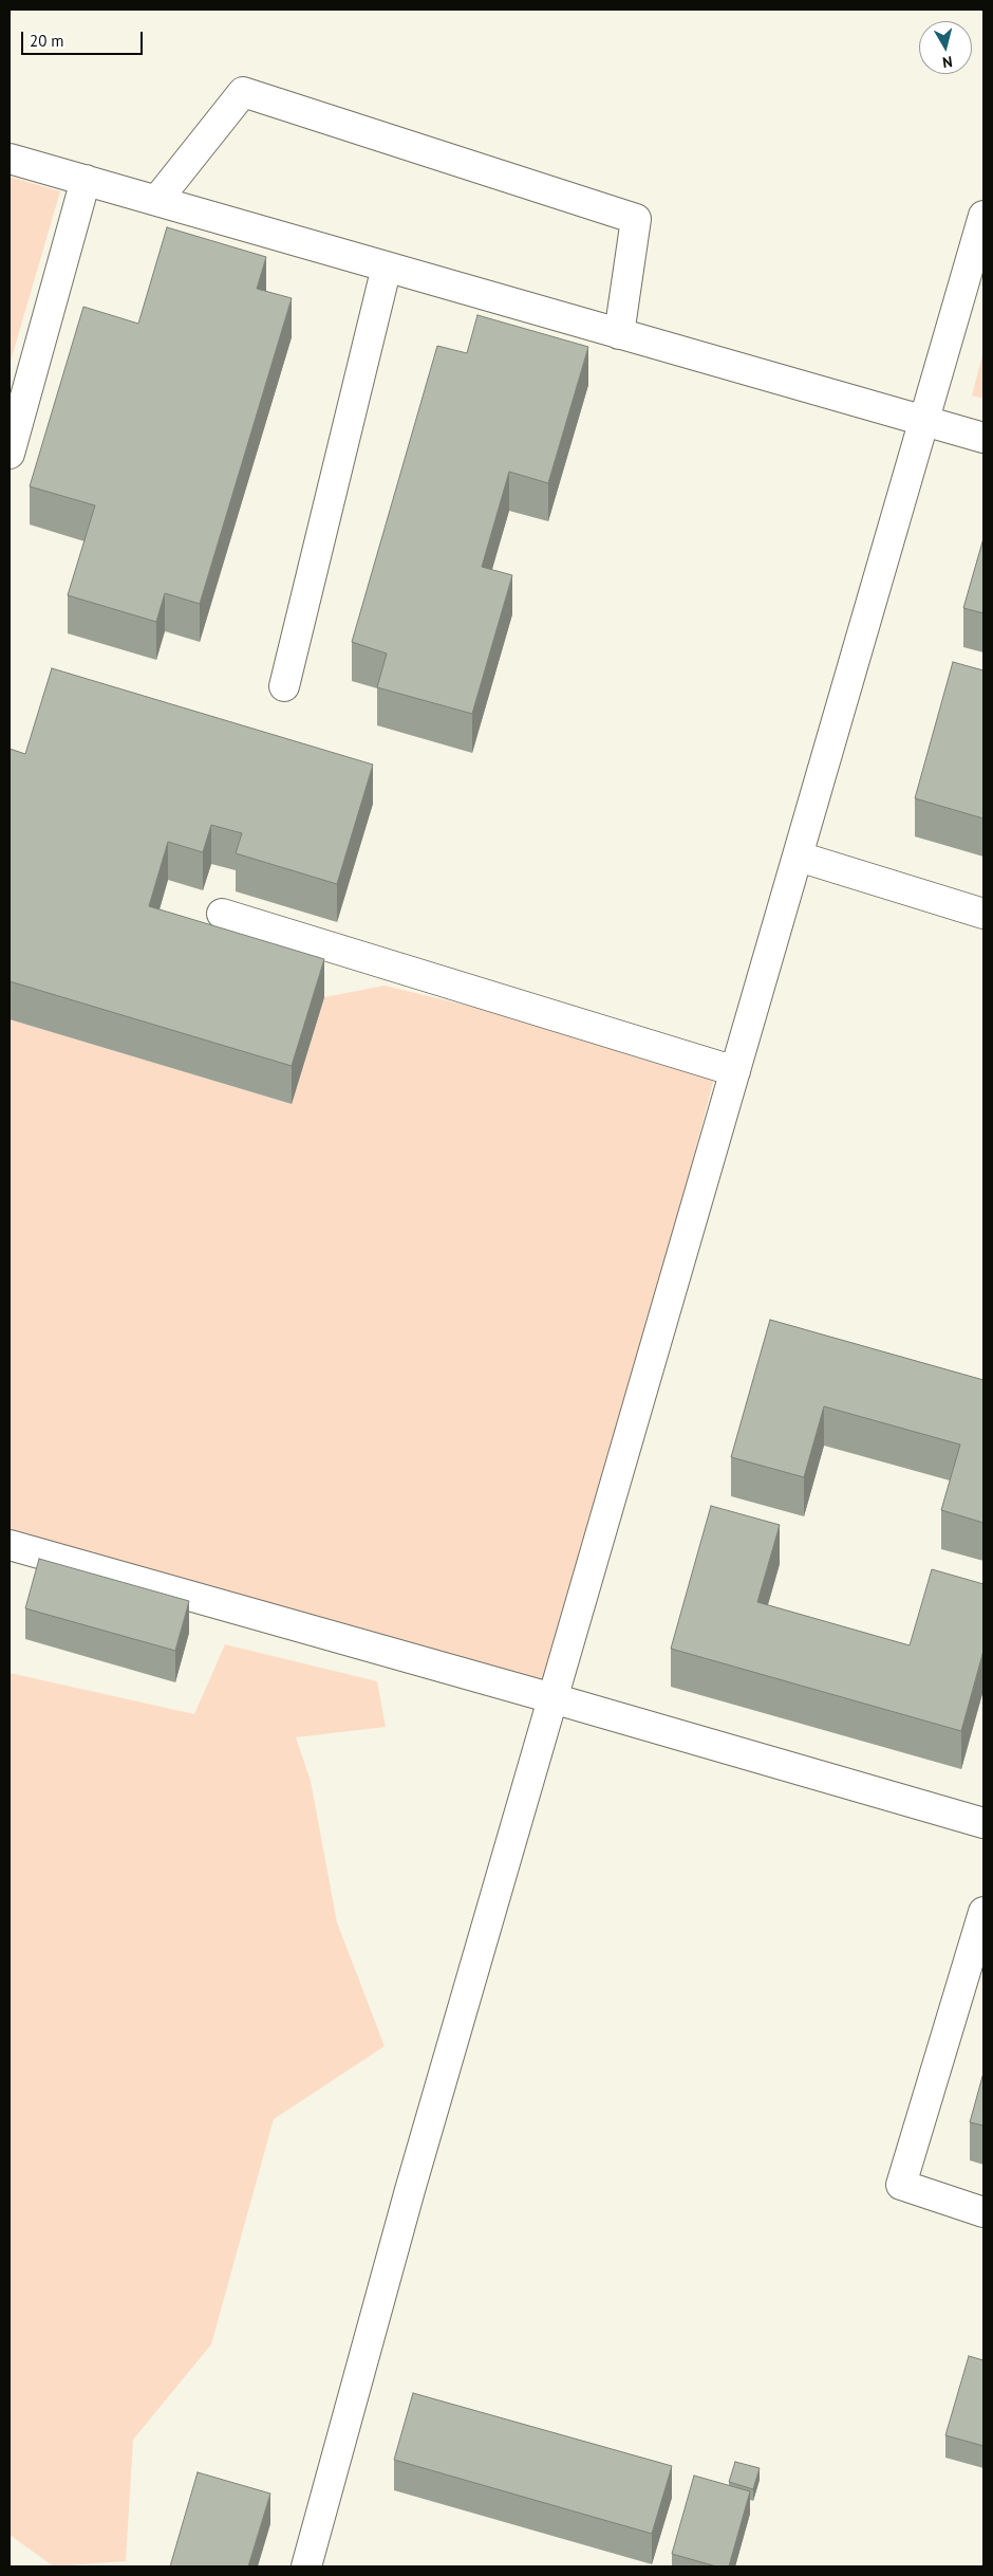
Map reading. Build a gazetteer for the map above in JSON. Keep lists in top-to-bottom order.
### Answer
{
  "scale_bar": "20 m",
  "north": "bottom"
}
